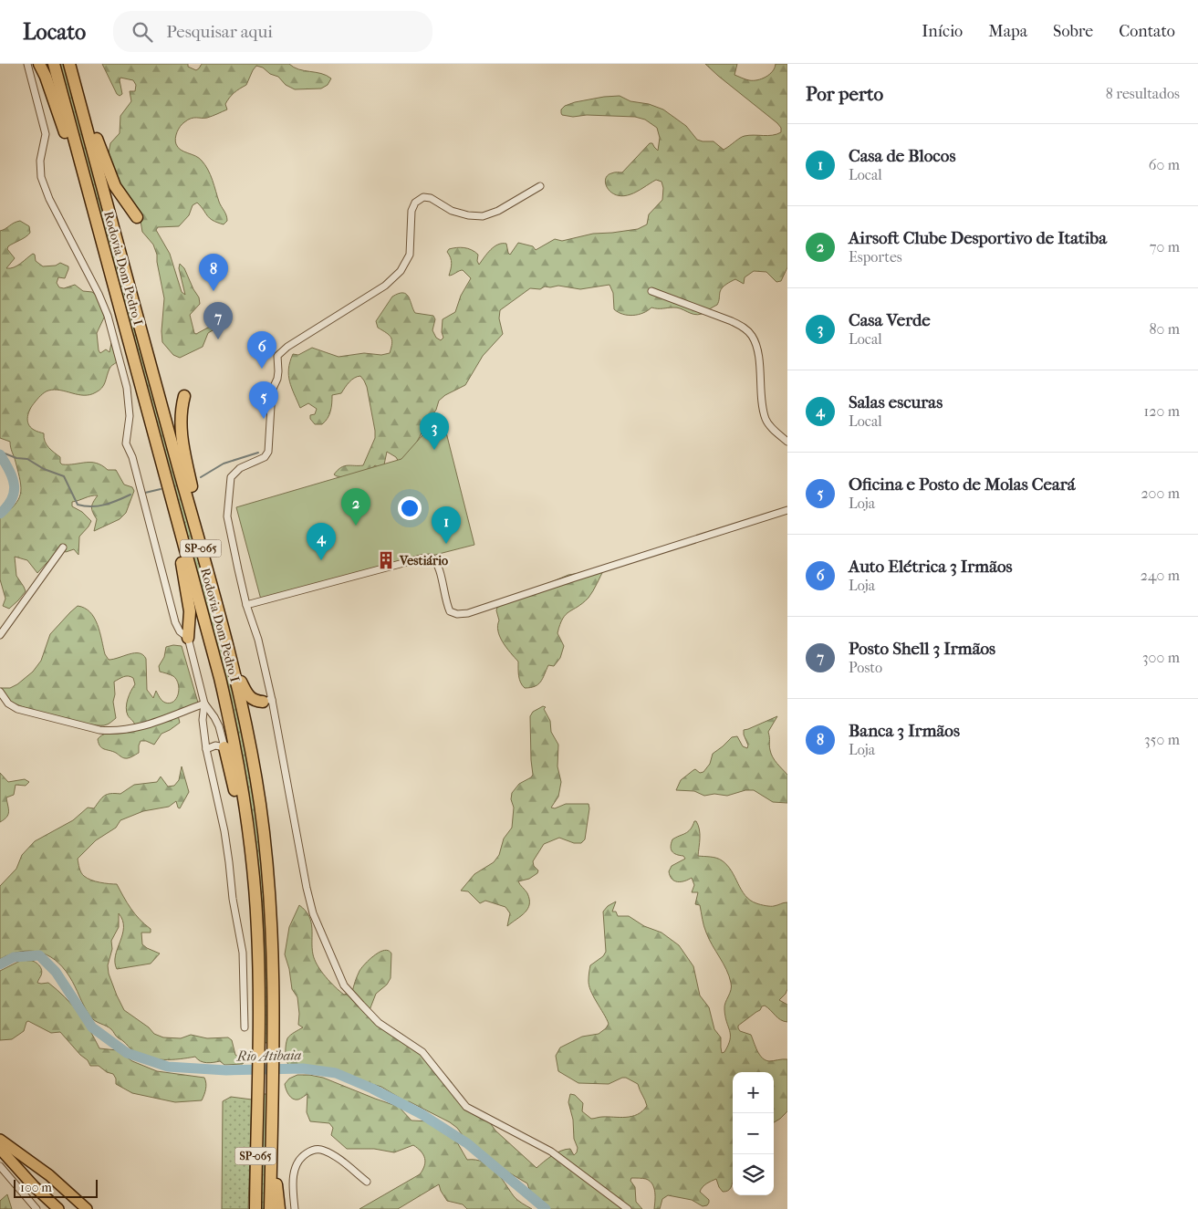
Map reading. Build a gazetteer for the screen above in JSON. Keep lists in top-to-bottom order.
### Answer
{
  "streets": {
    "highway": ["Rodovia Dom Pedro I", "SP-065"]
  },
  "water": ["Rio Atibaia"],
  "places": {
    "building": ["Vestiário"]
  },
  "scale_bar": "100 m",
  "page": {
    "header": "Locato",
    "search": "Pesquisar aqui",
    "nav": [
      "Início",
      "Mapa",
      "Sobre",
      "Contato"
    ],
    "heading": ["Por perto", "8 resultados"],
    "list": [
      {
        "mark": "1",
        "name": "Casa de Blocos",
        "note": "Local",
        "value": "60 m"
      },
      {
        "mark": "2",
        "name": "Airsoft Clube Desportivo de Itatiba",
        "note": "Esportes",
        "value": "70 m"
      },
      {
        "mark": "3",
        "name": "Casa Verde",
        "note": "Local",
        "value": "80 m"
      },
      {
        "mark": "4",
        "name": "Salas escuras",
        "note": "Local",
        "value": "120 m"
      },
      {
        "mark": "5",
        "name": "Oficina e Posto de Molas Ceará",
        "note": "Loja",
        "value": "200 m"
      },
      {
        "mark": "6",
        "name": "Auto Elétrica 3 Irmãos",
        "note": "Loja",
        "value": "240 m"
      },
      {
        "mark": "7",
        "name": "Posto Shell 3 Irmãos",
        "note": "Posto",
        "value": "300 m"
      },
      {
        "mark": "8",
        "name": "Banca 3 Irmãos",
        "note": "Loja",
        "value": "350 m"
      }
    ],
    "pins": [
      "8",
      "7",
      "6",
      "5",
      "3",
      "2",
      "1",
      "4"
    ],
    "map_buttons": ["+", "−"],
    "scale": "100 m"
  }
}
